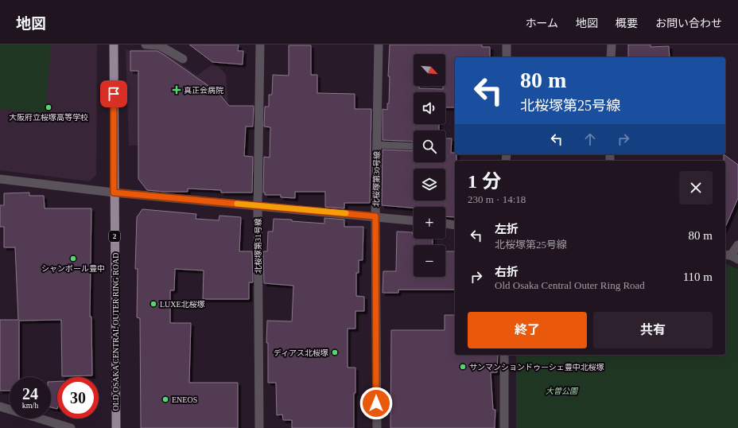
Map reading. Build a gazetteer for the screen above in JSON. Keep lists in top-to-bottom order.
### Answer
{
  "streets": {
    "main road": ["2", "OLD OSAKA CENTRAL OUTER RING ROAD"],
    "street": ["北桜塚第30号線", "北桜塚第31号線"]
  },
  "parks": ["大曽公園"],
  "places": {
    "health": ["真正会病院"],
    "other": [
      "大阪府立桜塚高等学校",
      "シャンボール豊中",
      "LUXE北桜塚",
      "ディアス北桜塚",
      "サンマンションドゥーシェ豊中北桜塚",
      "ENEOS"
    ]
  },
  "north": "bottom right",
  "page": {
    "header": "地図",
    "nav": [
      "ホーム",
      "地図",
      "概要",
      "お問い合わせ"
    ],
    "map_buttons": ["+", "−"],
    "turn": ["80 m", "北桜塚第25号線"],
    "heading": ["1 分", "230 m · 14:18"],
    "list": [
      {
        "name": "左折",
        "note": "北桜塚第25号線",
        "value": "80 m"
      },
      {
        "name": "右折",
        "note": "Old Osaka Central Outer Ring Road",
        "value": "110 m"
      }
    ],
    "buttons": ["終了", "共有"],
    "speed": "24 km/h",
    "limit": "30"
  }
}
